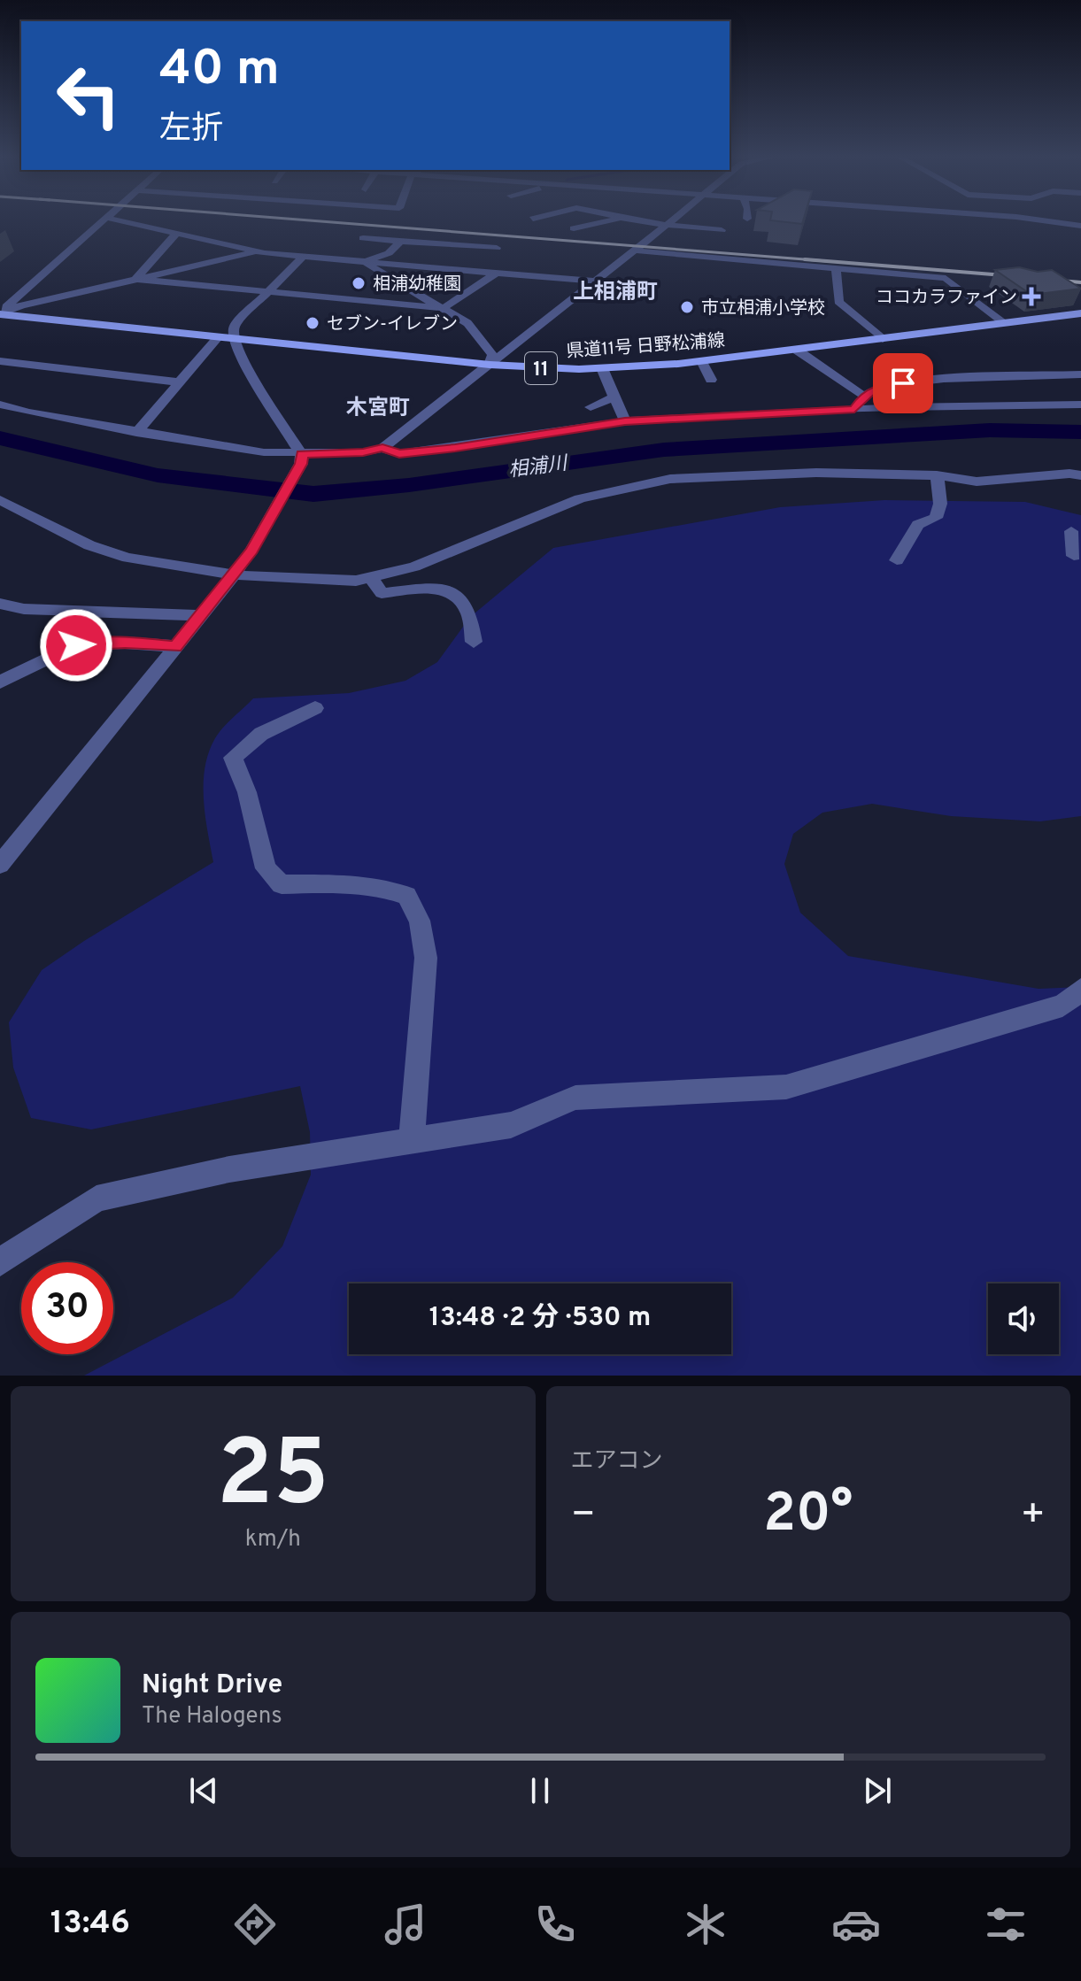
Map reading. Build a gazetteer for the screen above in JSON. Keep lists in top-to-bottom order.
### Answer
{
  "streets": {
    "main road": ["県道11号 日野松浦線", "11"]
  },
  "districts": ["上相浦町", "木宮町"],
  "water": ["相浦川"],
  "places": {
    "other": ["相浦幼稚園", "市立相浦小学校", "セブン-イレブン"],
    "health": ["ココカラファイン"]
  },
  "page": {
    "turn": ["40 m", "左折"],
    "limit": "30",
    "trip": "13:48 · 2 分 · 530 m",
    "tile": [
      ["25", "km/h"],
      "エアコン"
    ],
    "heat": ["−", "20°", "+"],
    "song": ["Night Drive", "The Halogens"],
    "tabs": "13:46"
  }
}
